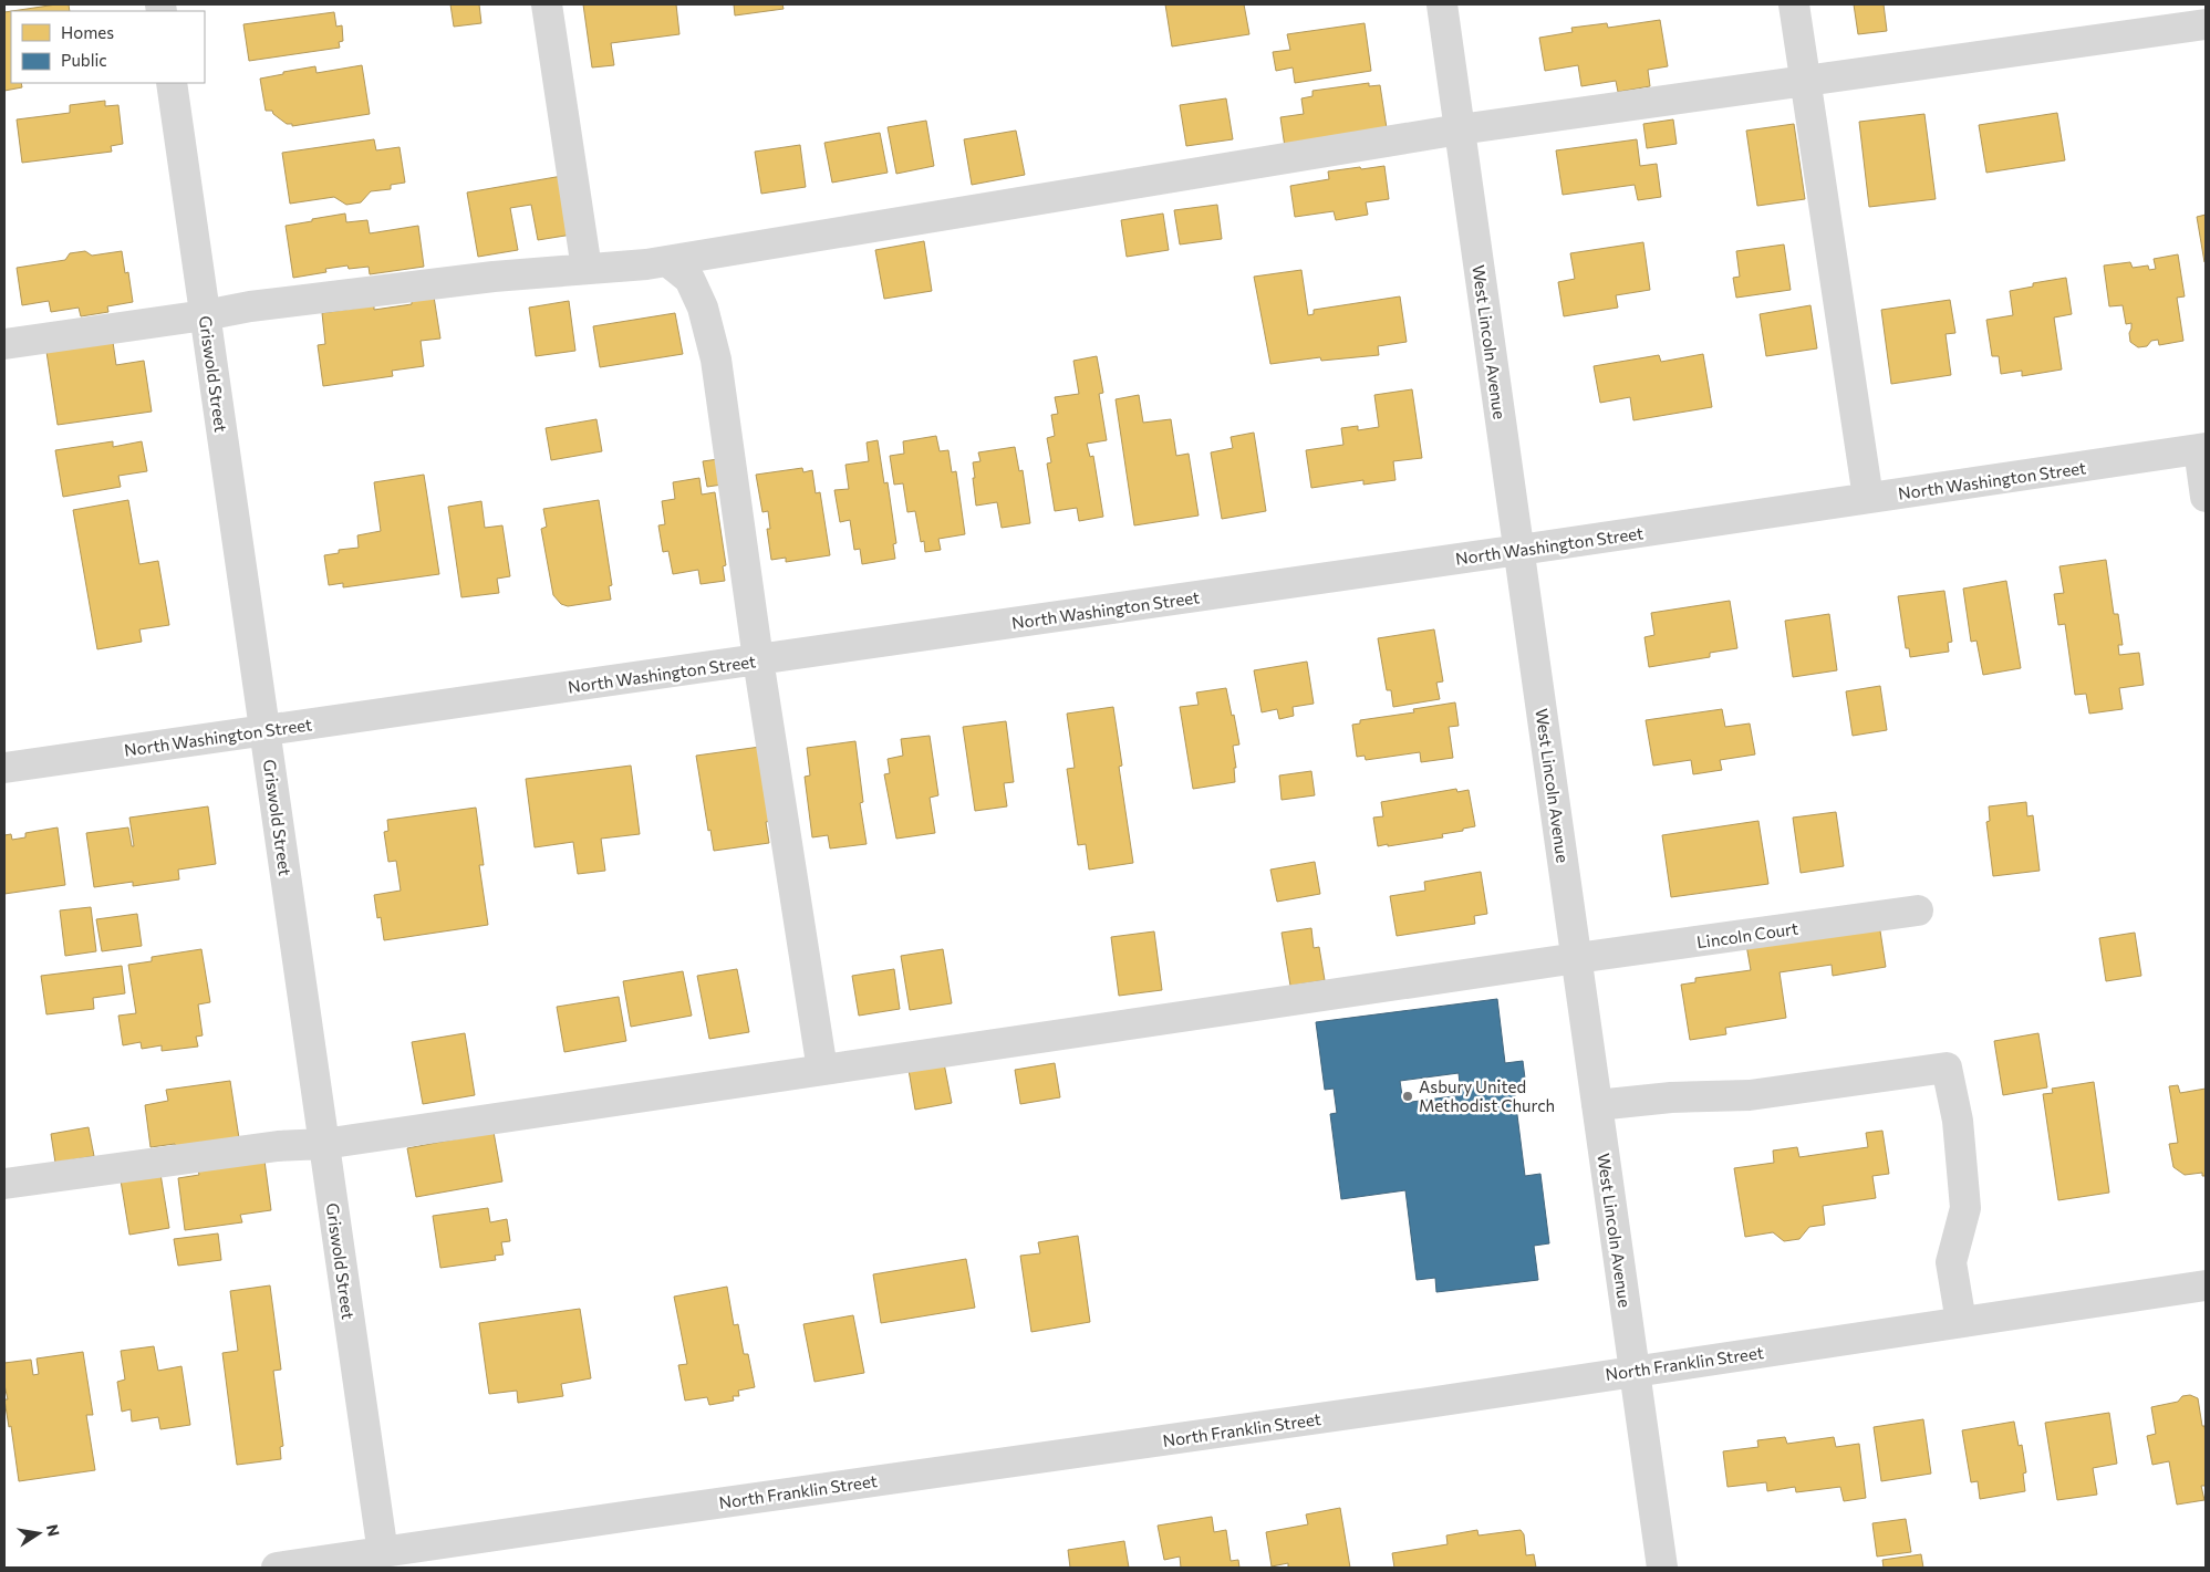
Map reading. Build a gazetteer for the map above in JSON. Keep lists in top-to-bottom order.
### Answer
{
  "streets": {
    "street": [
      "West Lincoln Avenue",
      "Griswold Street",
      "North Washington Street",
      "Lincoln Court",
      "North Franklin Street"
    ]
  },
  "crossings": [
    ["West Lincoln Avenue", "North Washington Street"],
    ["West Lincoln Avenue", "Lincoln Court"],
    ["West Lincoln Avenue", "North Franklin Street"],
    ["Griswold Street", "North Washington Street"],
    ["Griswold Street", "Lincoln Court"],
    ["Griswold Street", "North Franklin Street"]
  ],
  "places": ["Asbury United Methodist Church"],
  "legend": ["Homes", "Public"],
  "north": "right"
}
